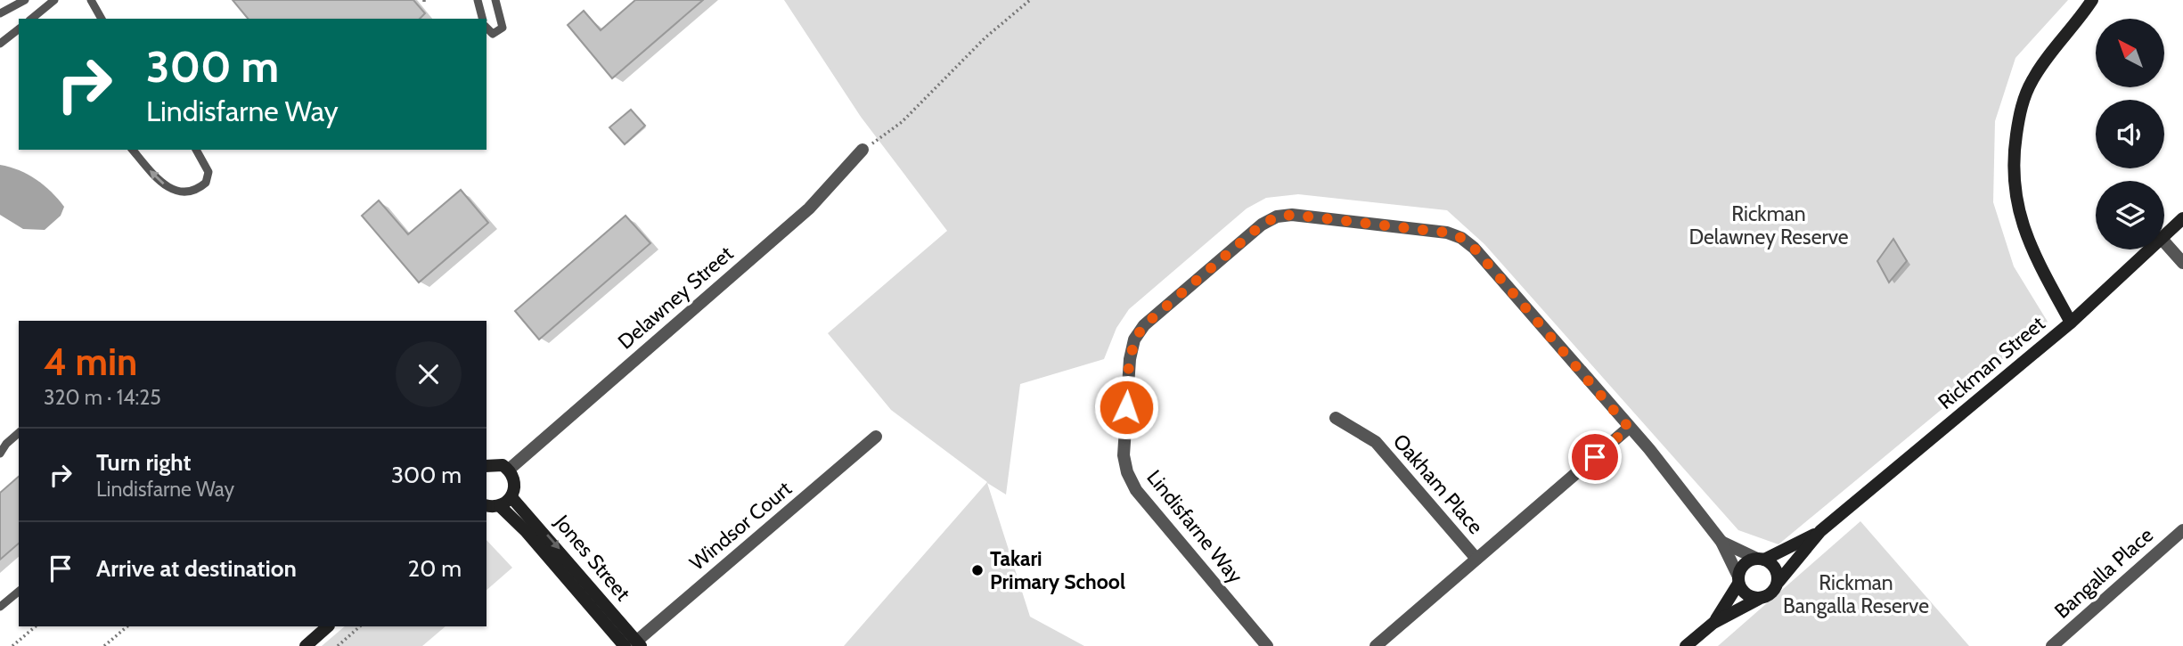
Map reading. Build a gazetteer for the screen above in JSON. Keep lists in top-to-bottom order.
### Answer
{
  "streets": {
    "street": [
      "Delawney Street",
      "Rickman Street",
      "Oakham Place",
      "Windsor Court",
      "Lindisfarne Way",
      "Jones Street",
      "Bangalla Place"
    ]
  },
  "crossings": [
    ["Rickman Street", "Lindisfarne Way"],
    ["Windsor Court", "Jones Street"]
  ],
  "parks": ["Rickman Delawney Reserve", "Rickman Bangalla Reserve"],
  "places": ["Takari Primary School"],
  "north": "top left",
  "page": {
    "turn": ["300 m", "Lindisfarne Way"],
    "heading": ["4 min", "320 m · 14:25"],
    "list": [
      {
        "name": "Turn right",
        "note": "Lindisfarne Way",
        "value": "300 m"
      },
      {
        "name": "Arrive at destination",
        "value": "20 m"
      }
    ]
  }
}
